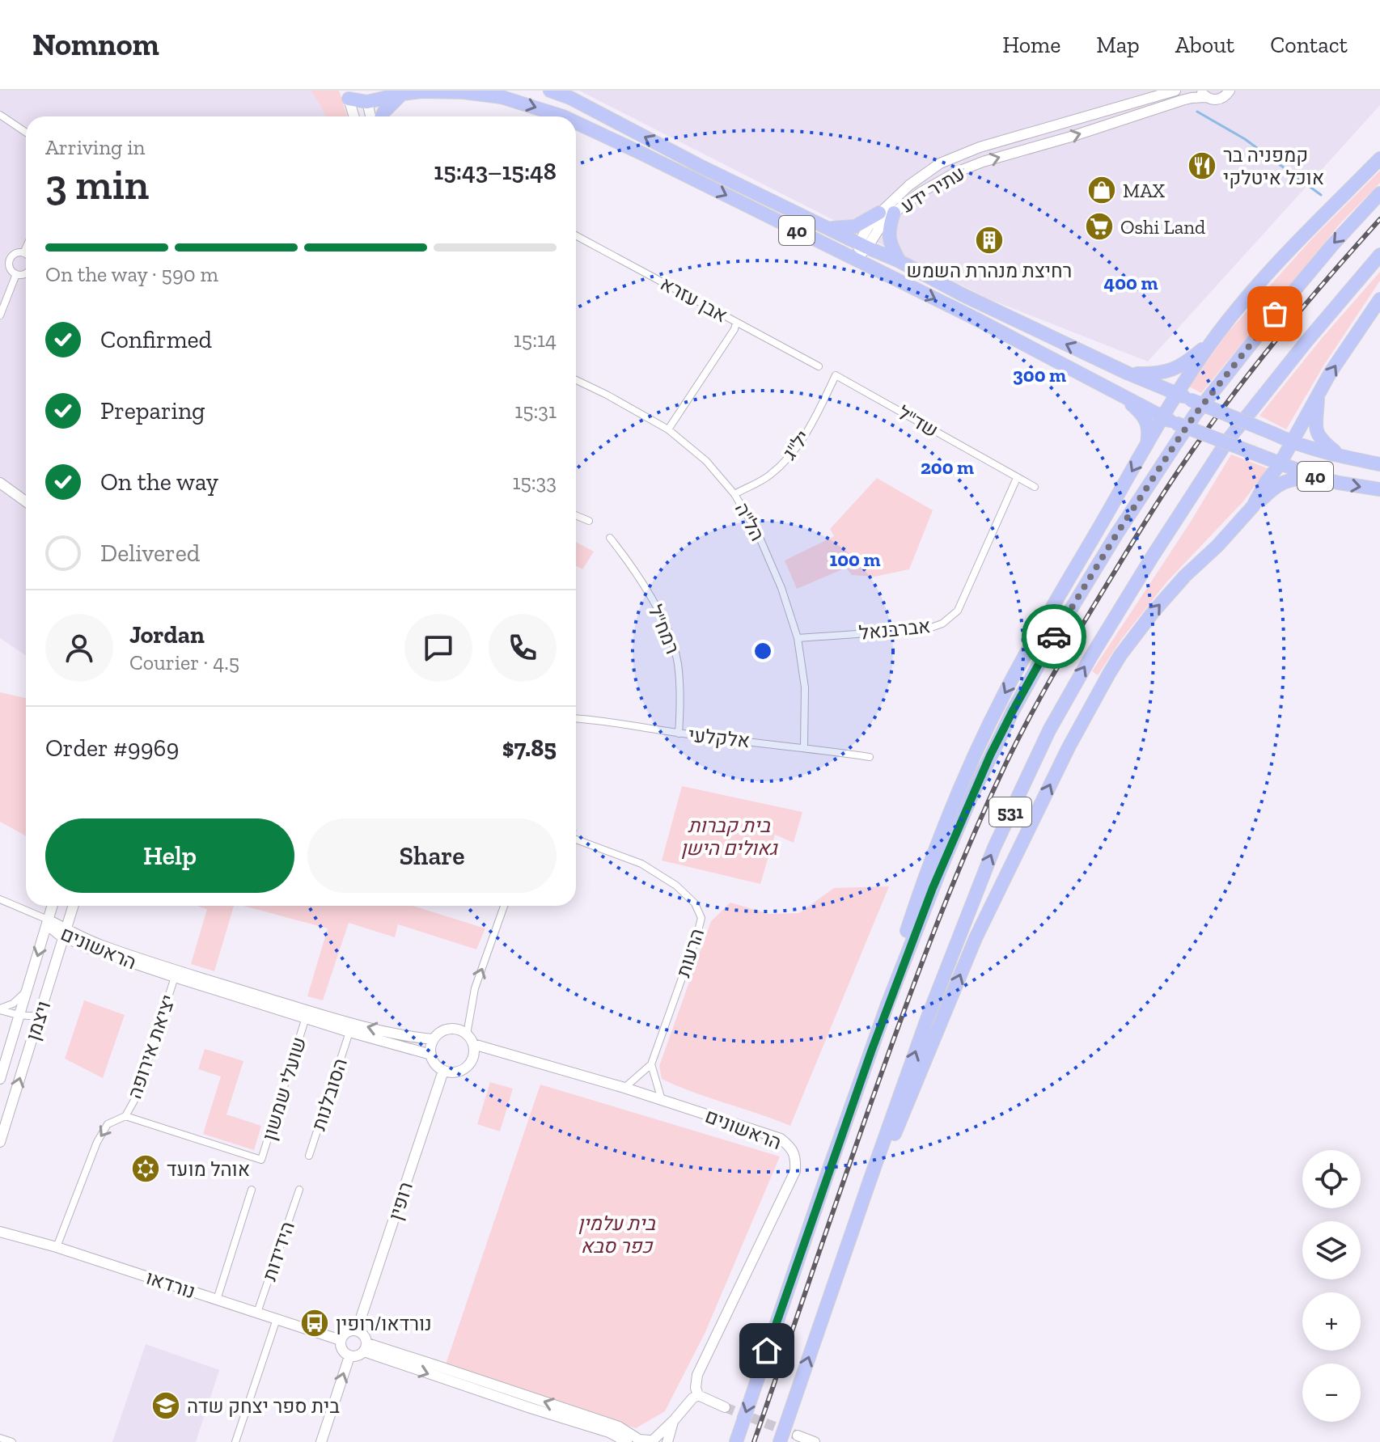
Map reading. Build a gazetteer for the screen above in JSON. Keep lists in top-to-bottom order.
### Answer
{
  "streets": {
    "highway": ["40", "531"],
    "street": [
      "עתיר ידע",
      "אבן עזרא",
      "שד\"ל",
      "יל\"ג",
      "הל\"ה",
      "רמח\"ל",
      "אברבנאל",
      "אלקלעי",
      "הראשונים",
      "הרעות",
      "ויצמן",
      "יציאת אירופה",
      "שועלי שמשון",
      "הסובלנות",
      "רופין",
      "הידידות",
      "נורדאו"
    ]
  },
  "crossings": [
    ["עתיר ידע", "40"],
    ["שד\"ל", "יל\"ג"],
    ["שד\"ל", "אברבנאל"],
    ["יל\"ג", "הל\"ה"],
    ["הל\"ה", "אברבנאל"],
    ["הל\"ה", "אלקלעי"],
    ["רמח\"ל", "אלקלעי"],
    ["הראשונים", "הרעות"],
    ["הראשונים", "ויצמן"],
    ["הראשונים", "יציאת אירופה"],
    ["הראשונים", "שועלי שמשון"],
    ["הראשונים", "הסובלנות"],
    ["הראשונים", "רופין"],
    ["יציאת אירופה", "שועלי שמשון"],
    ["יציאת אירופה", "נורדאו"],
    ["רופין", "נורדאו"],
    ["הידידות", "נורדאו"]
  ],
  "one_way": ["יציאת אירופה"],
  "parks": ["בית קברות גאולים הישן", "בית עלמין כפר סבא"],
  "places": {
    "restaurant": ["קמפניה בר אוכל איטלקי"],
    "shop": ["MAX"],
    "supermarket": ["Oshi Land"],
    "building": ["רחיצת מנהרת השמש"],
    "synagogue": ["אוהל מועד"],
    "bus stop": ["נורדאו/רופין"],
    "school or university": ["בית ספר יצחק שדה"]
  },
  "page": {
    "header": "Nomnom",
    "nav": [
      "Home",
      "Map",
      "About",
      "Contact"
    ],
    "heading": ["3 min", "Arriving in", "15:43–15:48"],
    "panel": [
      "Jordan",
      "Courier · 4.5",
      "Order #9969",
      "$7.85"
    ],
    "bar": "On the way · 590 m",
    "list": [
      ["Confirmed", "15:14"],
      ["Preparing", "15:31"],
      ["On the way", "15:33"],
      "Delivered"
    ],
    "buttons": ["Help", "Share"],
    "map_buttons": ["+", "−"]
  },
  "rings": [
    "400 m",
    "300 m",
    "200 m",
    "100 m"
  ]
}
